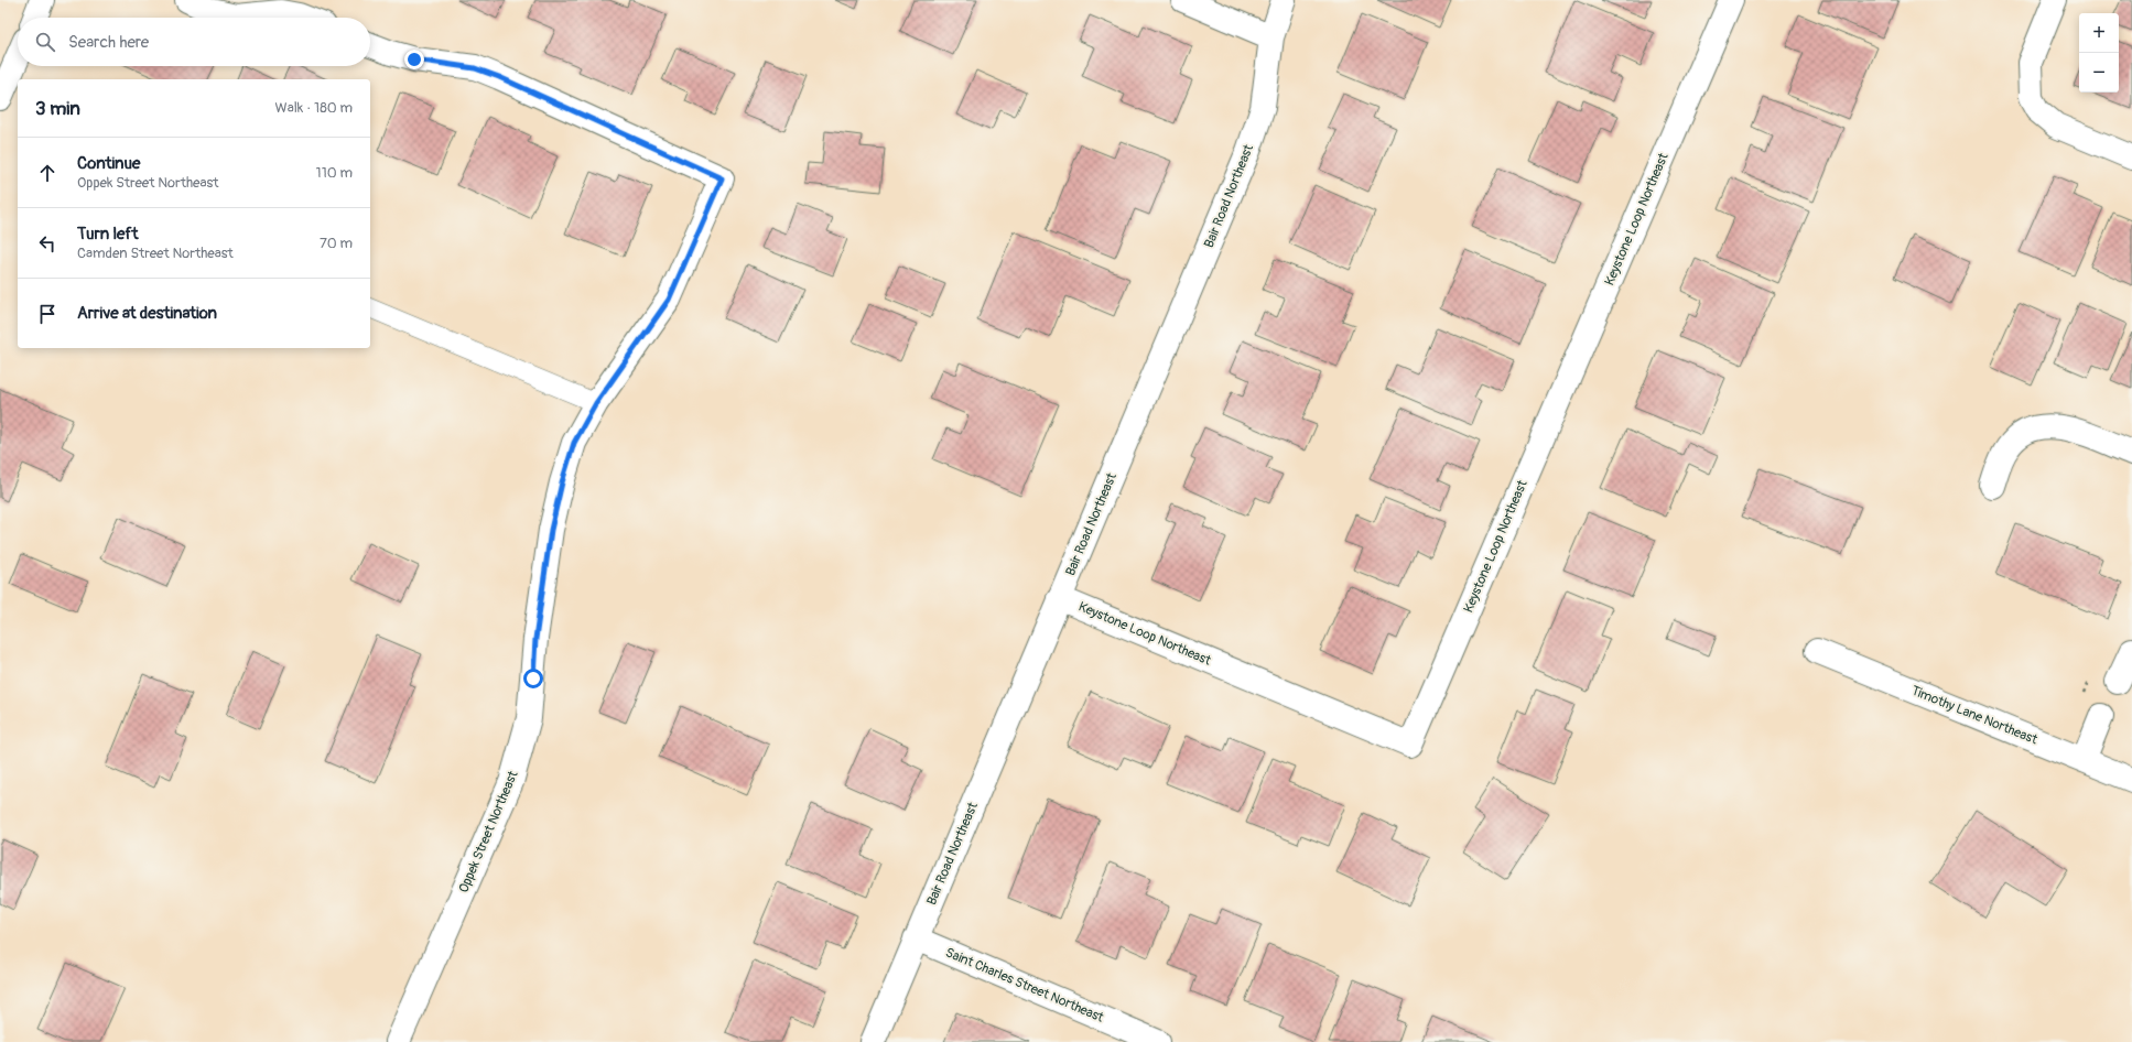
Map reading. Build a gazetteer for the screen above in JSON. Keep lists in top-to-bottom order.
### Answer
{
  "streets": {
    "street": [
      "Bair Road Northeast",
      "Keystone Loop Northeast",
      "Timothy Lane Northeast",
      "Oppek Street Northeast",
      "Saint Charles Street Northeast"
    ]
  },
  "crossings": [
    ["Bair Road Northeast", "Keystone Loop Northeast"],
    ["Bair Road Northeast", "Saint Charles Street Northeast"]
  ],
  "page": {
    "map_buttons": ["+", "−"],
    "search": "Search here",
    "heading": ["3 min", "Walk · 180 m"],
    "list": [
      ["Continue", "Oppek Street Northeast", "110 m"],
      ["Turn left", "Camden Street Northeast", "70 m"],
      "Arrive at destination"
    ]
  }
}
